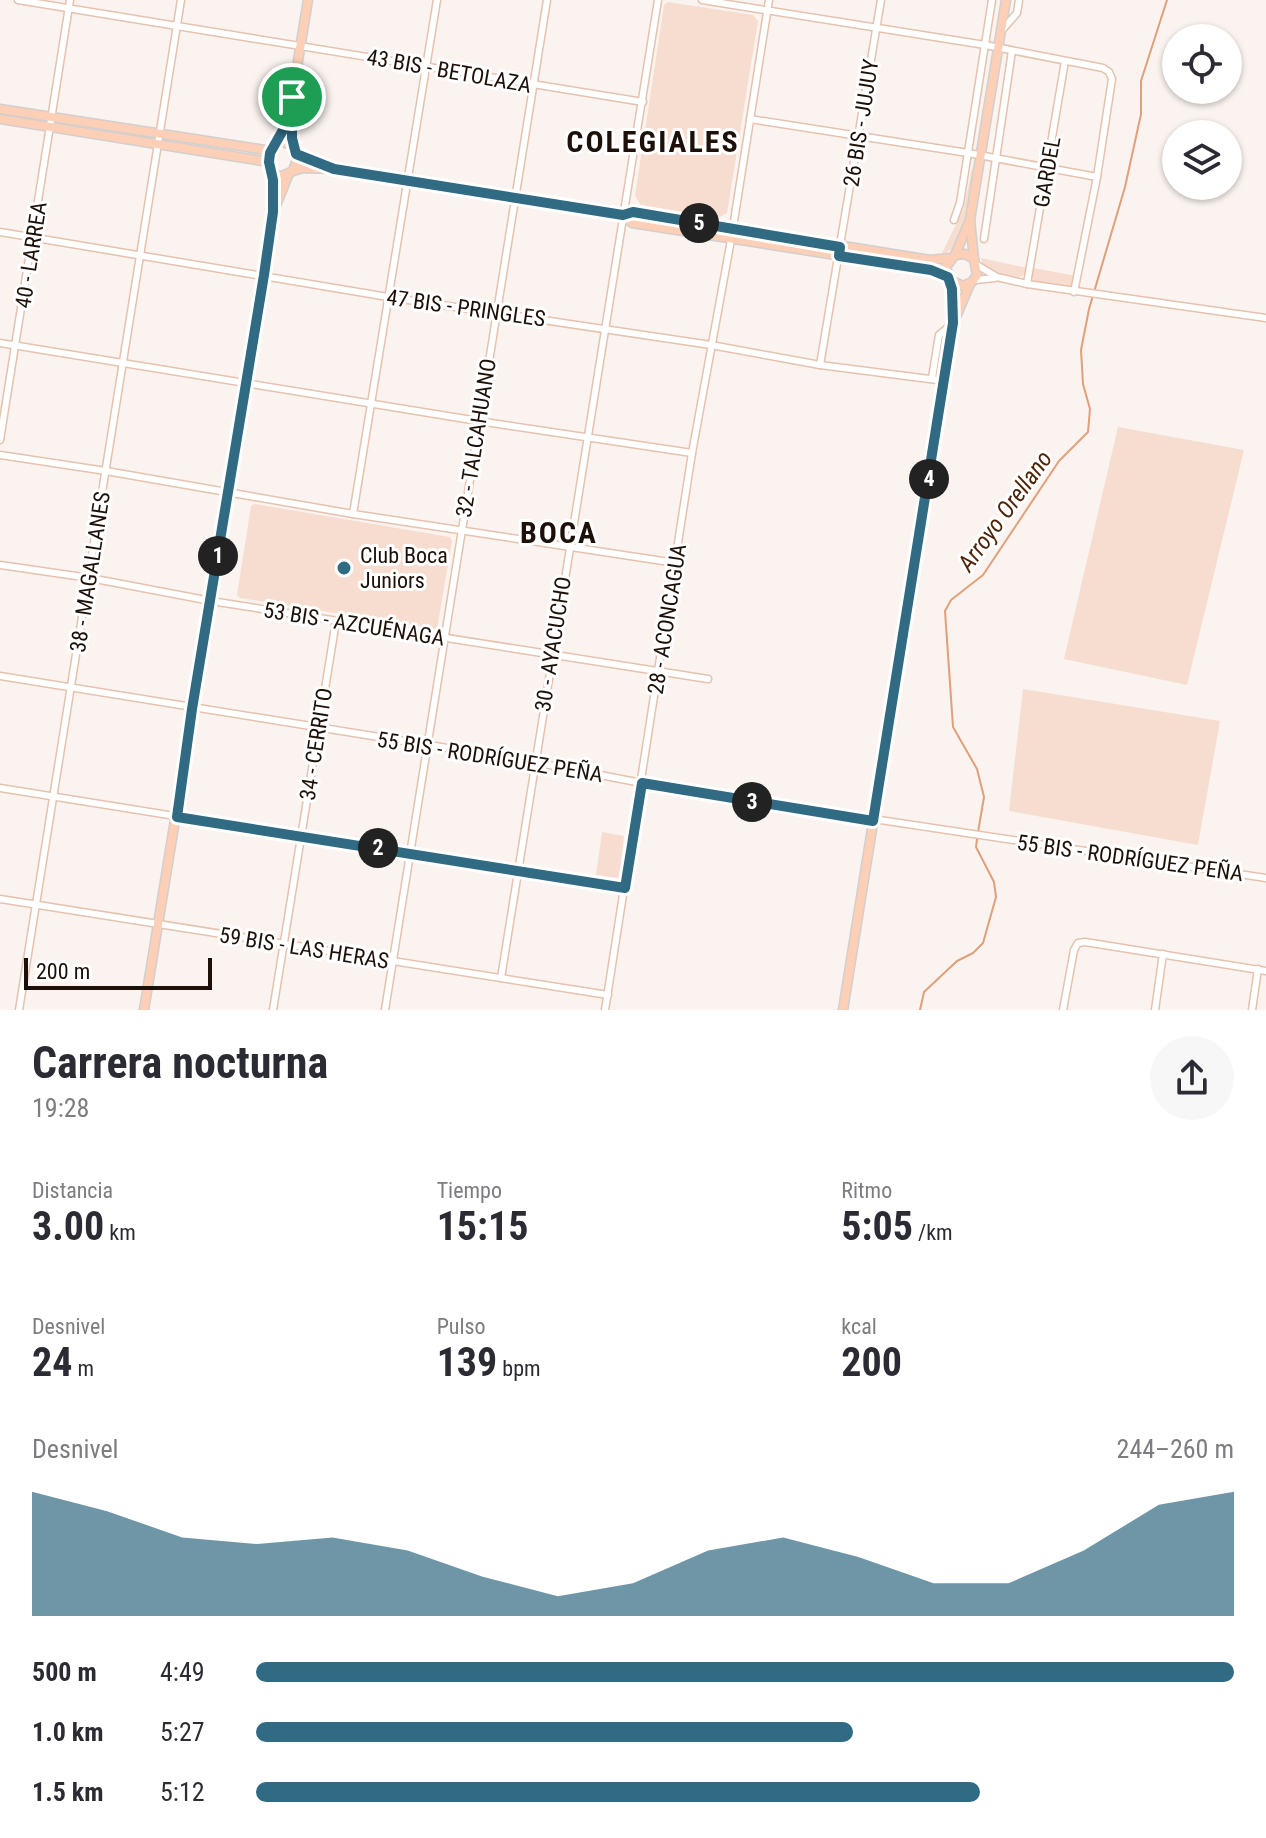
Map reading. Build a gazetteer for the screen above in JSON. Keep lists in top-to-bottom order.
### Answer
{
  "streets": {
    "street": [
      "43 BIS - BETOLAZA",
      "26 BIS - JUJUY",
      "GARDEL",
      "40 - LARREA",
      "47 BIS - PRINGLES",
      "32 - TALCAHUANO",
      "38 - MAGALLANES",
      "28 - ACONCAGUA",
      "53 BIS - AZCUÉNAGA",
      "30 - AYACUCHO",
      "34 - CERRITO",
      "55 BIS - RODRÍGUEZ PEÑA",
      "59 BIS - LAS HERAS"
    ]
  },
  "crossings": [
    ["43 BIS - BETOLAZA", "40 - LARREA"],
    ["43 BIS - BETOLAZA", "32 - TALCAHUANO"],
    ["43 BIS - BETOLAZA", "38 - MAGALLANES"],
    ["43 BIS - BETOLAZA", "30 - AYACUCHO"],
    ["26 BIS - JUJUY", "47 BIS - PRINGLES"],
    ["40 - LARREA", "47 BIS - PRINGLES"],
    ["47 BIS - PRINGLES", "32 - TALCAHUANO"],
    ["47 BIS - PRINGLES", "38 - MAGALLANES"],
    ["47 BIS - PRINGLES", "28 - ACONCAGUA"],
    ["47 BIS - PRINGLES", "30 - AYACUCHO"],
    ["32 - TALCAHUANO", "53 BIS - AZCUÉNAGA"],
    ["32 - TALCAHUANO", "55 BIS - RODRÍGUEZ PEÑA"],
    ["32 - TALCAHUANO", "59 BIS - LAS HERAS"],
    ["38 - MAGALLANES", "53 BIS - AZCUÉNAGA"],
    ["38 - MAGALLANES", "55 BIS - RODRÍGUEZ PEÑA"],
    ["38 - MAGALLANES", "59 BIS - LAS HERAS"],
    ["28 - ACONCAGUA", "53 BIS - AZCUÉNAGA"],
    ["28 - ACONCAGUA", "55 BIS - RODRÍGUEZ PEÑA"],
    ["28 - ACONCAGUA", "59 BIS - LAS HERAS"],
    ["53 BIS - AZCUÉNAGA", "30 - AYACUCHO"],
    ["53 BIS - AZCUÉNAGA", "34 - CERRITO"],
    ["30 - AYACUCHO", "55 BIS - RODRÍGUEZ PEÑA"],
    ["30 - AYACUCHO", "59 BIS - LAS HERAS"],
    ["34 - CERRITO", "55 BIS - RODRÍGUEZ PEÑA"],
    ["34 - CERRITO", "59 BIS - LAS HERAS"]
  ],
  "districts": ["COLEGIALES", "BOCA"],
  "water": ["Arroyo Orellano"],
  "places": ["Club Boca Juniors"],
  "scale_bar": "200 m",
  "page": {
    "pins": [
      "5",
      "4",
      "1",
      "3",
      "2"
    ],
    "scale": "200 m",
    "heading": ["Carrera nocturna", "19:28"],
    "stats": [
      ["Distancia", "3.00 km"],
      ["Tiempo", "15:15"],
      ["Ritmo", "5:05 /km"],
      ["Desnivel", "24 m"],
      ["Pulso", "139 bpm"],
      ["kcal", "200"]
    ],
    "chart": ["Desnivel", "244–260 m"],
    "list": [
      {
        "name": "500 m",
        "note": "4:49"
      },
      {
        "name": "1.0 km",
        "note": "5:27"
      },
      {
        "name": "1.5 km",
        "note": "5:12"
      }
    ]
  }
}
